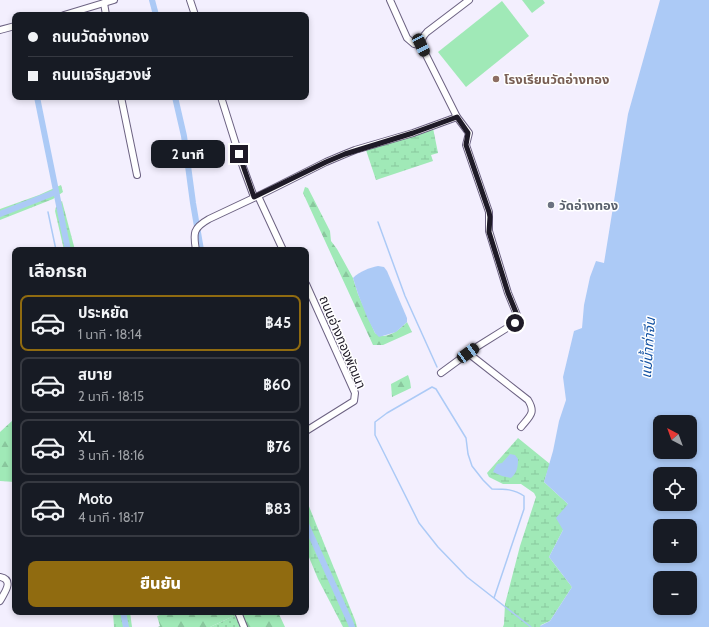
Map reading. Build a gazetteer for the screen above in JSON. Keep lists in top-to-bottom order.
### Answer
{
  "streets": {
    "street": ["ถนนอ่างทองพัฒนา"]
  },
  "water": ["แม่น้ำท่าจีน"],
  "places": ["โรงเรียนวัดอ่างทอง", "วัดอ่างทอง"],
  "north": "top left",
  "page": {
    "banner": ["ถนนวัดอ่างทอง", "ถนนเจริญสวงษ์"],
    "bubble": "2 นาที",
    "heading": "เลือกรถ",
    "list": [
      {
        "name": "ประหยัด",
        "note": "1 นาที · 18:14",
        "value": "฿45"
      },
      {
        "name": "สบาย",
        "note": "2 นาที · 18:15",
        "value": "฿60"
      },
      {
        "name": "XL",
        "note": "3 นาที · 18:16",
        "value": "฿76"
      },
      {
        "name": "Moto",
        "note": "4 นาที · 18:17",
        "value": "฿83"
      }
    ],
    "map_buttons": ["+", "−"],
    "buttons": "ยืนยัน"
  }
}
